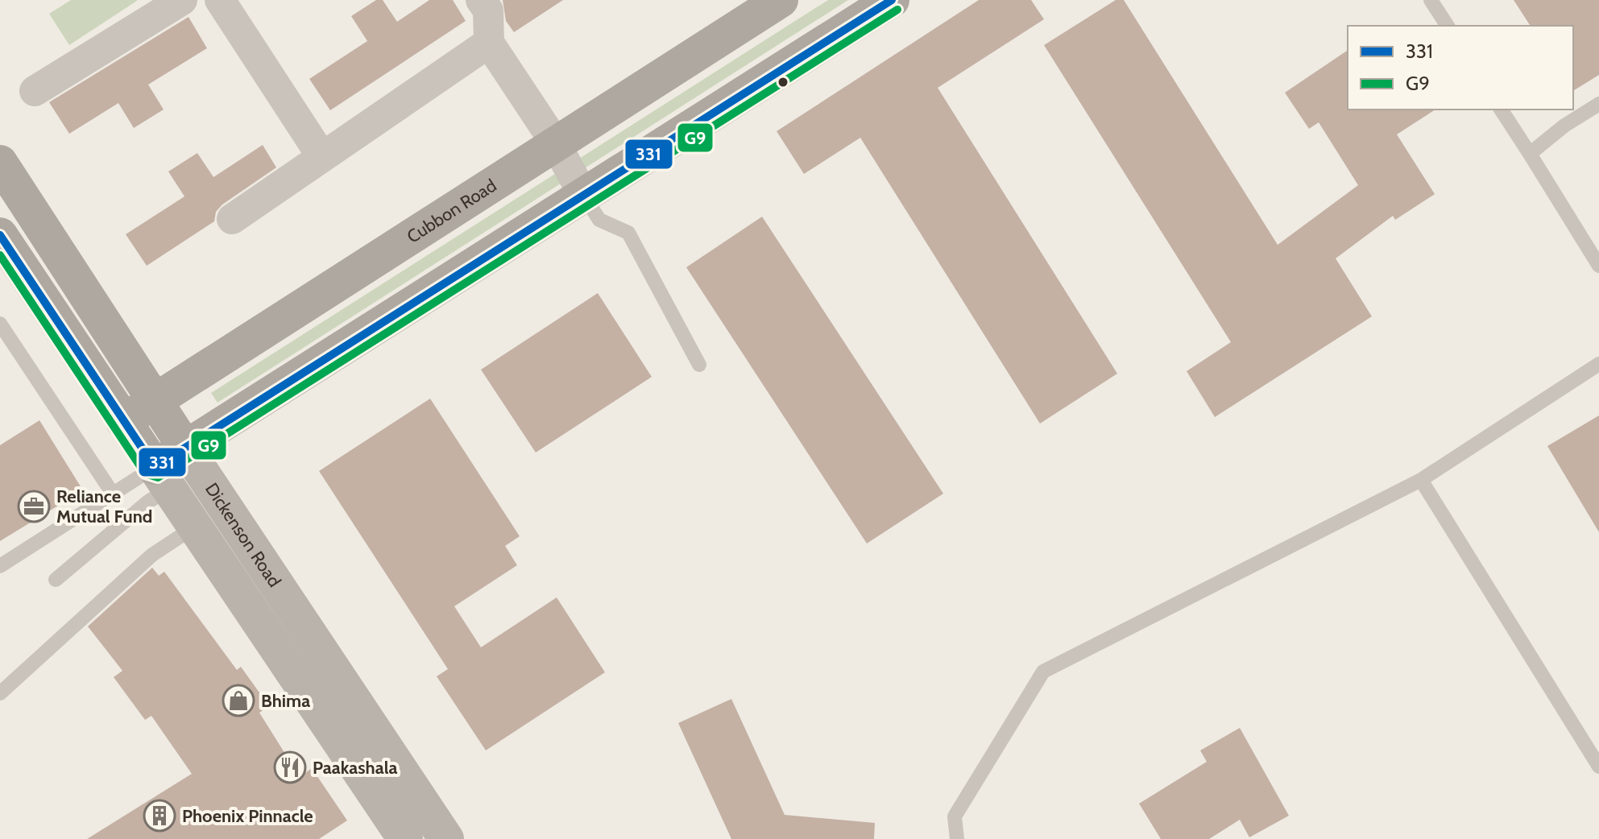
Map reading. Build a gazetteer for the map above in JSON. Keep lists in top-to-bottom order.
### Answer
{
  "streets": {
    "main road": ["Cubbon Road", "Dickenson Road"]
  },
  "crossings": [
    ["Cubbon Road", "Dickenson Road"]
  ],
  "places": {
    "office": ["Reliance Mutual Fund"],
    "shop": ["Bhima"],
    "restaurant": ["Paakashala"],
    "building": ["Phoenix Pinnacle"]
  },
  "lines": ["transit line 331", "transit line G9"],
  "legend": ["331", "G9"]
}
